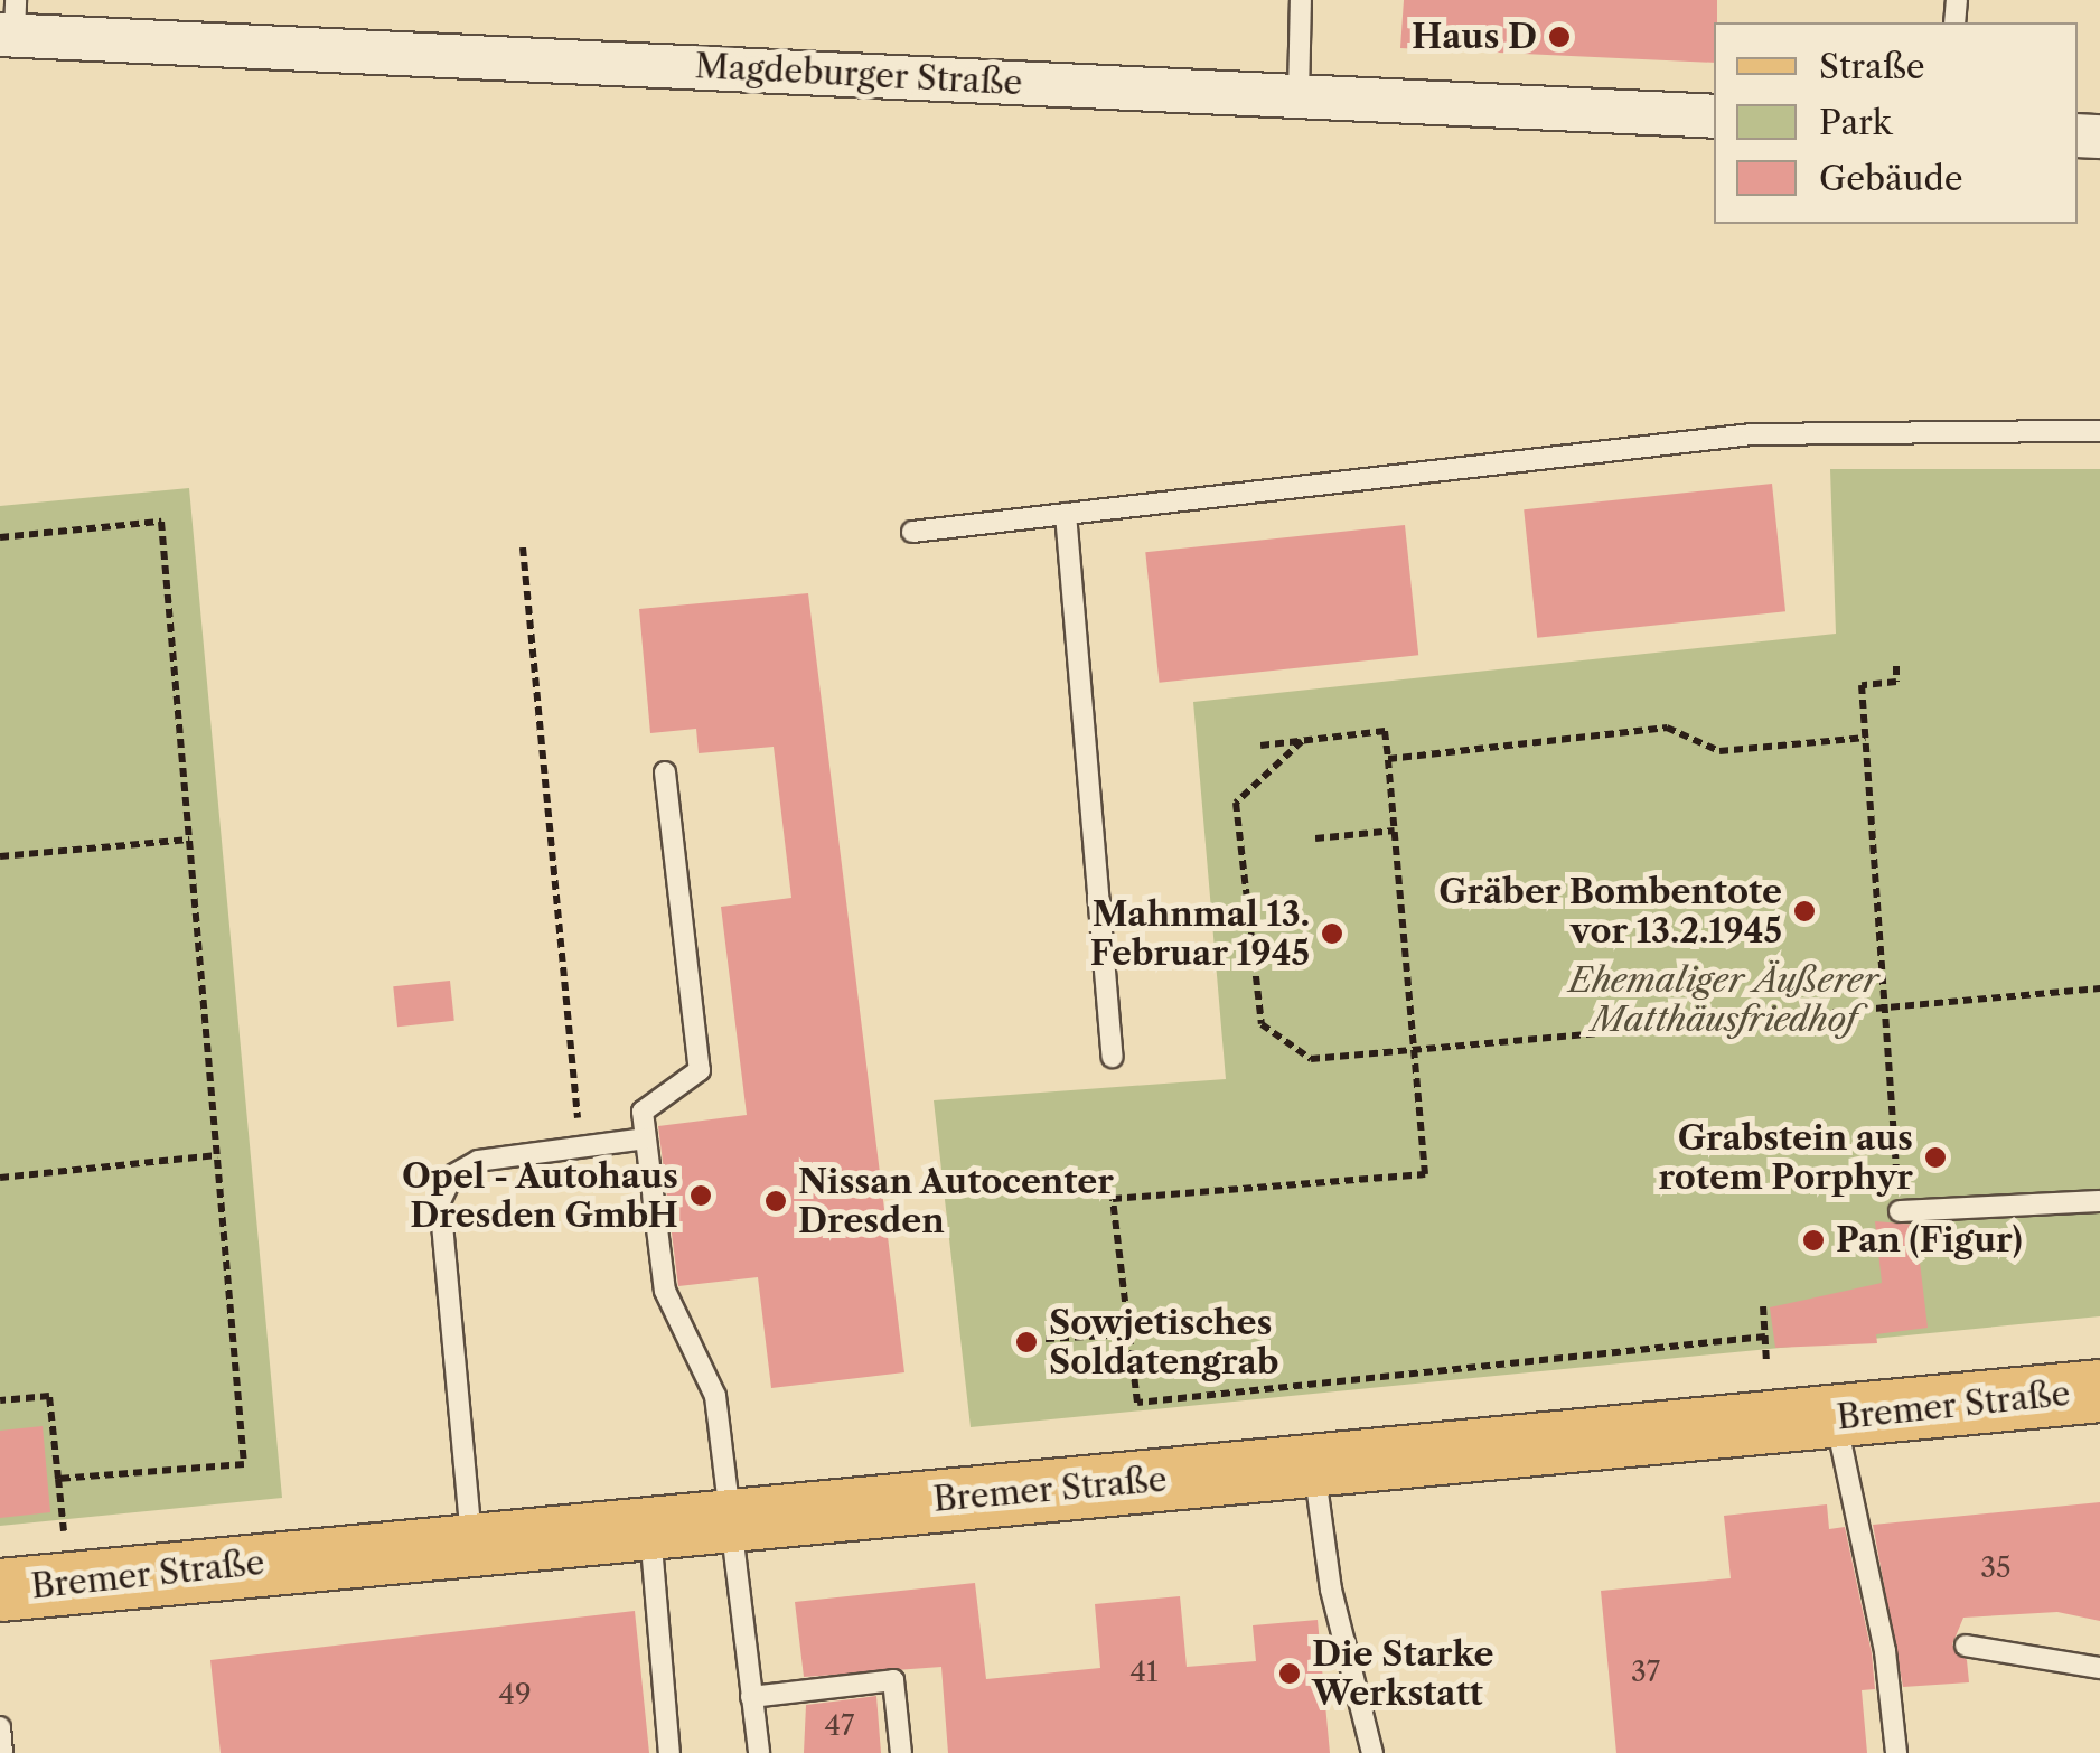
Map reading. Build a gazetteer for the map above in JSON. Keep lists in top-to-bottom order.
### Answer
{
  "streets": {
    "main road": ["Bremer Straße"],
    "street": ["Magdeburger Straße"]
  },
  "parks": ["Ehemaliger Äußerer Matthäusfriedhof"],
  "places": [
    "Haus D",
    "Gräber Bombentote vor 13.2.1945",
    "Mahnmal 13. Februar 1945",
    "Grabstein aus rotem Porphyr",
    "Opel - Autohaus Dresden GmbH",
    "Nissan Autocenter Dresden",
    "Pan (Figur)",
    "Sowjetisches Soldatengrab",
    "Die Starke Werkstatt"
  ],
  "house_numbers": [
    "35",
    "41",
    "37",
    "49",
    "47"
  ],
  "legend": ["Straße", "Park", "Gebäude"]
}
